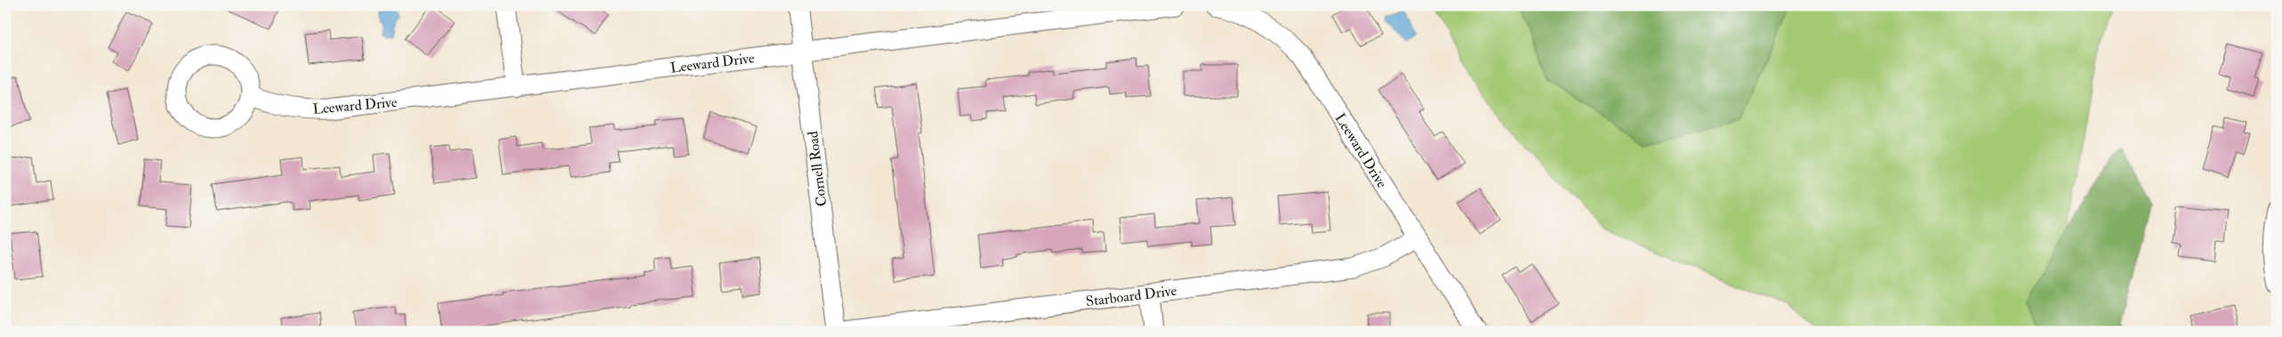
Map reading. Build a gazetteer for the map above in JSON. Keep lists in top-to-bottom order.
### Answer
{
  "streets": {
    "street": ["Leeward Drive", "Cornell Road", "Starboard Drive"]
  },
  "crossings": [
    ["Leeward Drive", "Cornell Road"],
    ["Leeward Drive", "Starboard Drive"],
    ["Cornell Road", "Starboard Drive"]
  ]
}
